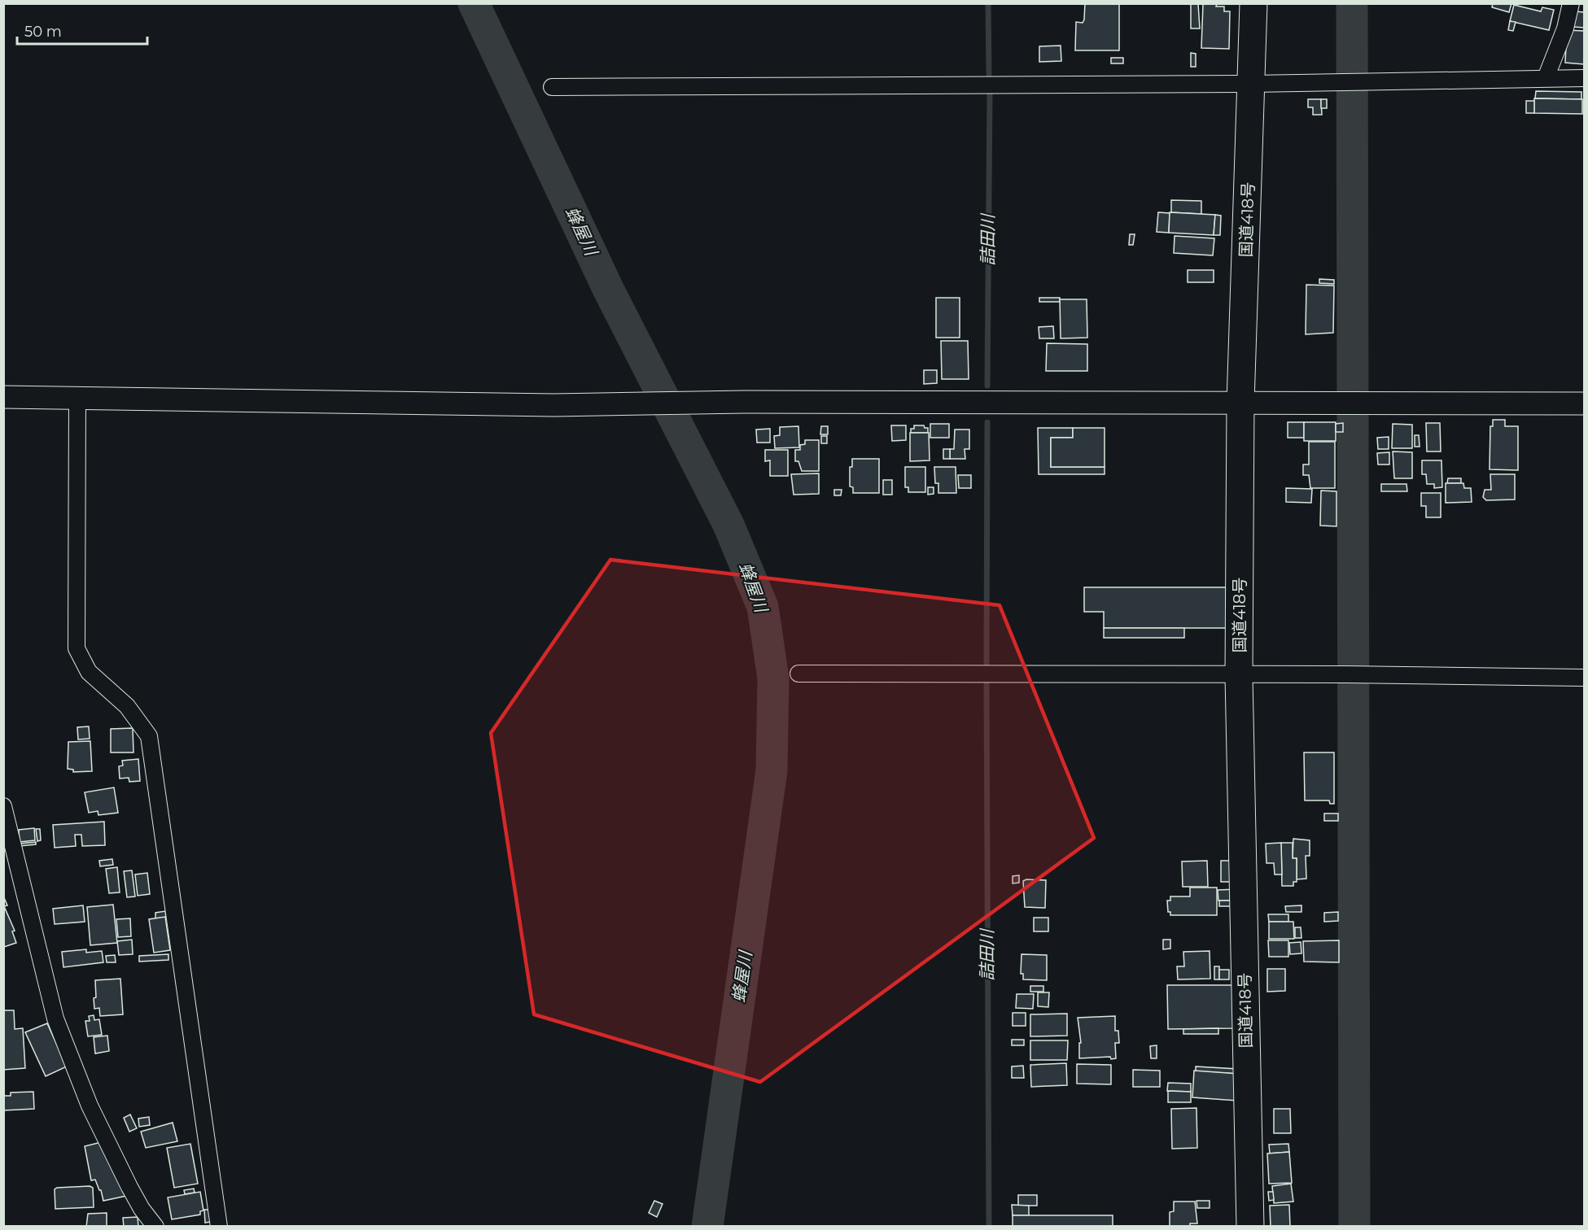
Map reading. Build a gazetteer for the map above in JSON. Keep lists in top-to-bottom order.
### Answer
{
  "streets": {
    "highway": ["国道418号"]
  },
  "water": ["蜂屋川", "詰田川"],
  "scale_bar": "50 m"
}
